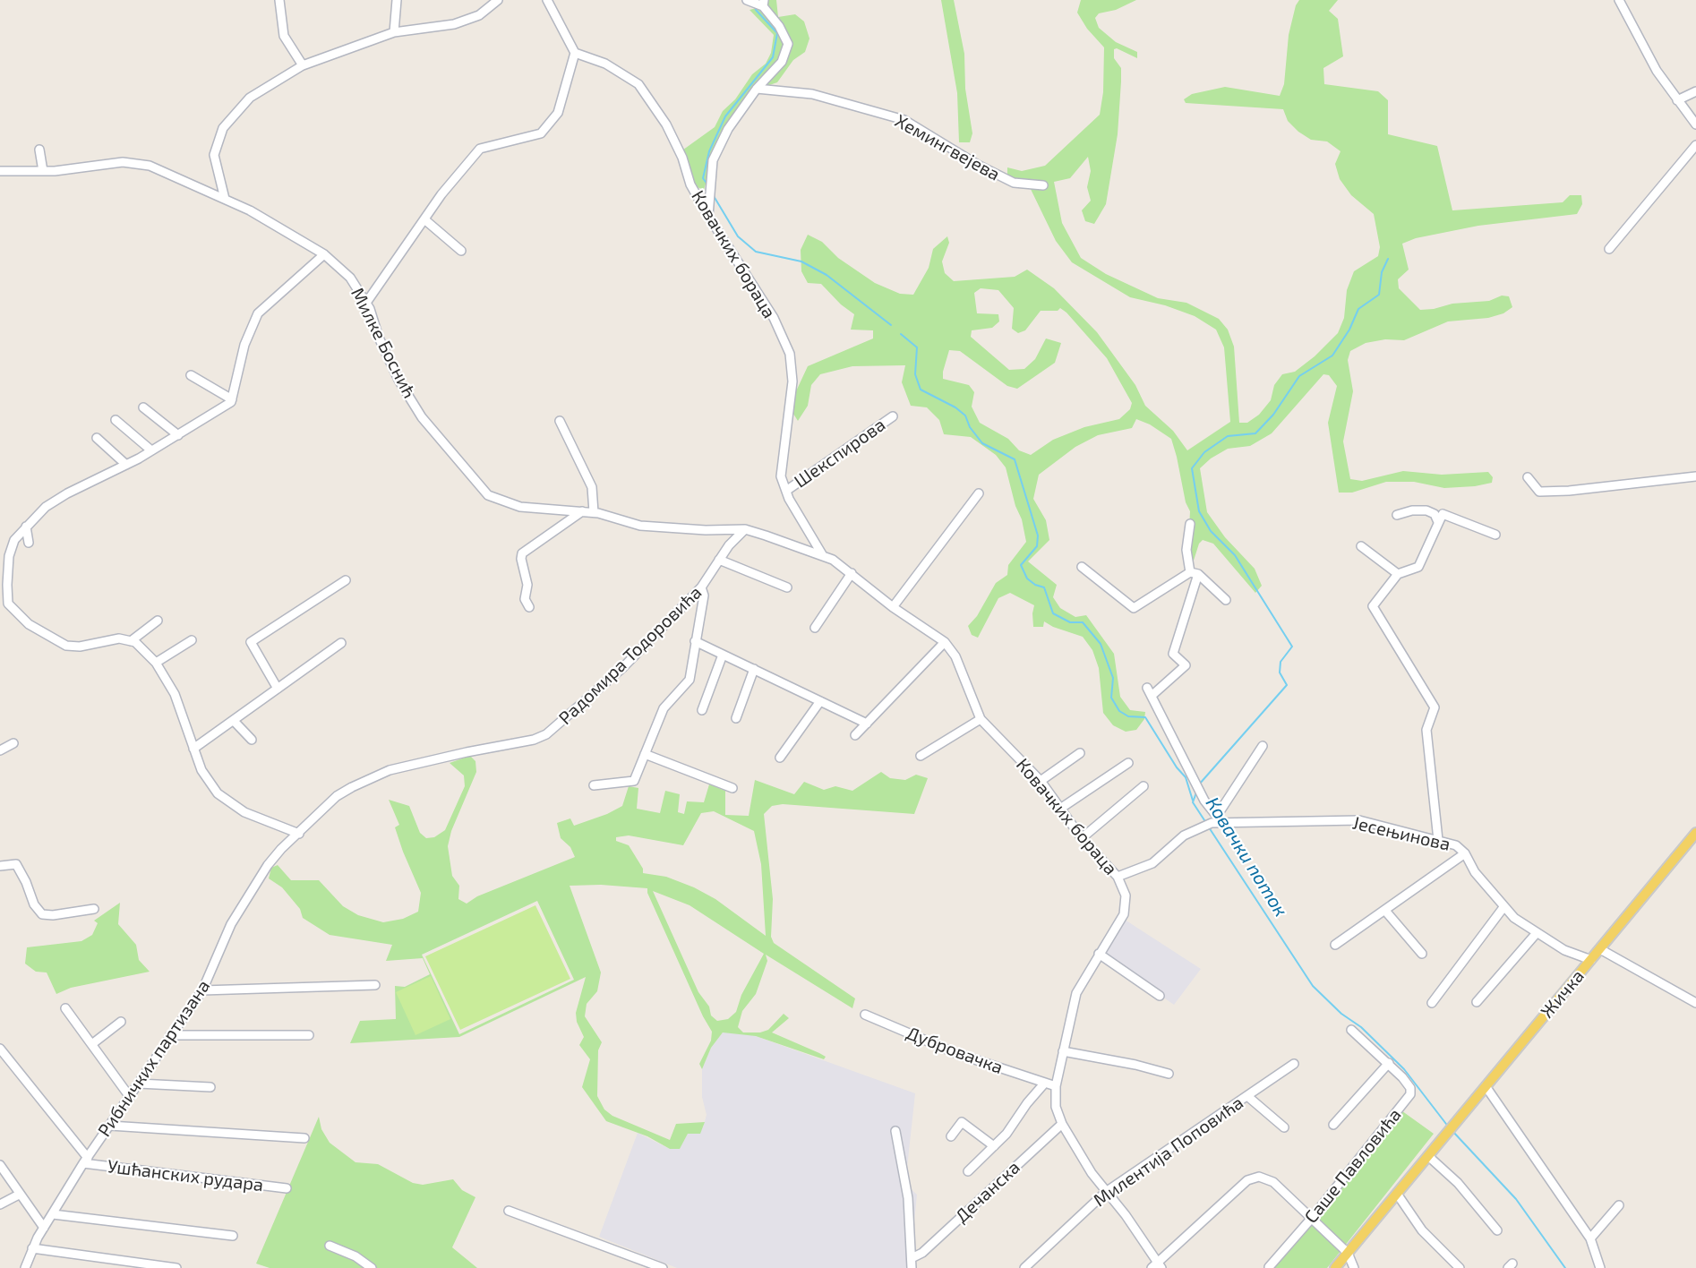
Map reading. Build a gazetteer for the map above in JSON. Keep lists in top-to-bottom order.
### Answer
{
  "streets": {
    "main road": ["Жичка"],
    "street": [
      "Хемингвејева",
      "Ковачких бораца",
      "Милке Боснић",
      "Шекспирова",
      "Радомира Тодоровића",
      "Јесењинова",
      "Дубровачка",
      "Рибничких партизана",
      "Милентија Поповића",
      "Саше Павловића",
      "Ушћанских рудара",
      "Дечанска"
    ]
  },
  "crossings": [
    ["Ковачких бораца", "Милке Боснић"],
    ["Ковачких бораца", "Шекспирова"],
    ["Ковачких бораца", "Радомира Тодоровића"],
    ["Ковачких бораца", "Јесењинова"],
    ["Ковачких бораца", "Дубровачка"],
    ["Ковачких бораца", "Милентија Поповића"],
    ["Ковачких бораца", "Дечанска"],
    ["Милке Боснић", "Радомира Тодоровића"],
    ["Радомира Тодоровића", "Рибничких партизана"],
    ["Јесењинова", "Жичка"],
    ["Рибничких партизана", "Ушћанских рудара"]
  ],
  "water": ["Ковачки поток"]
}
